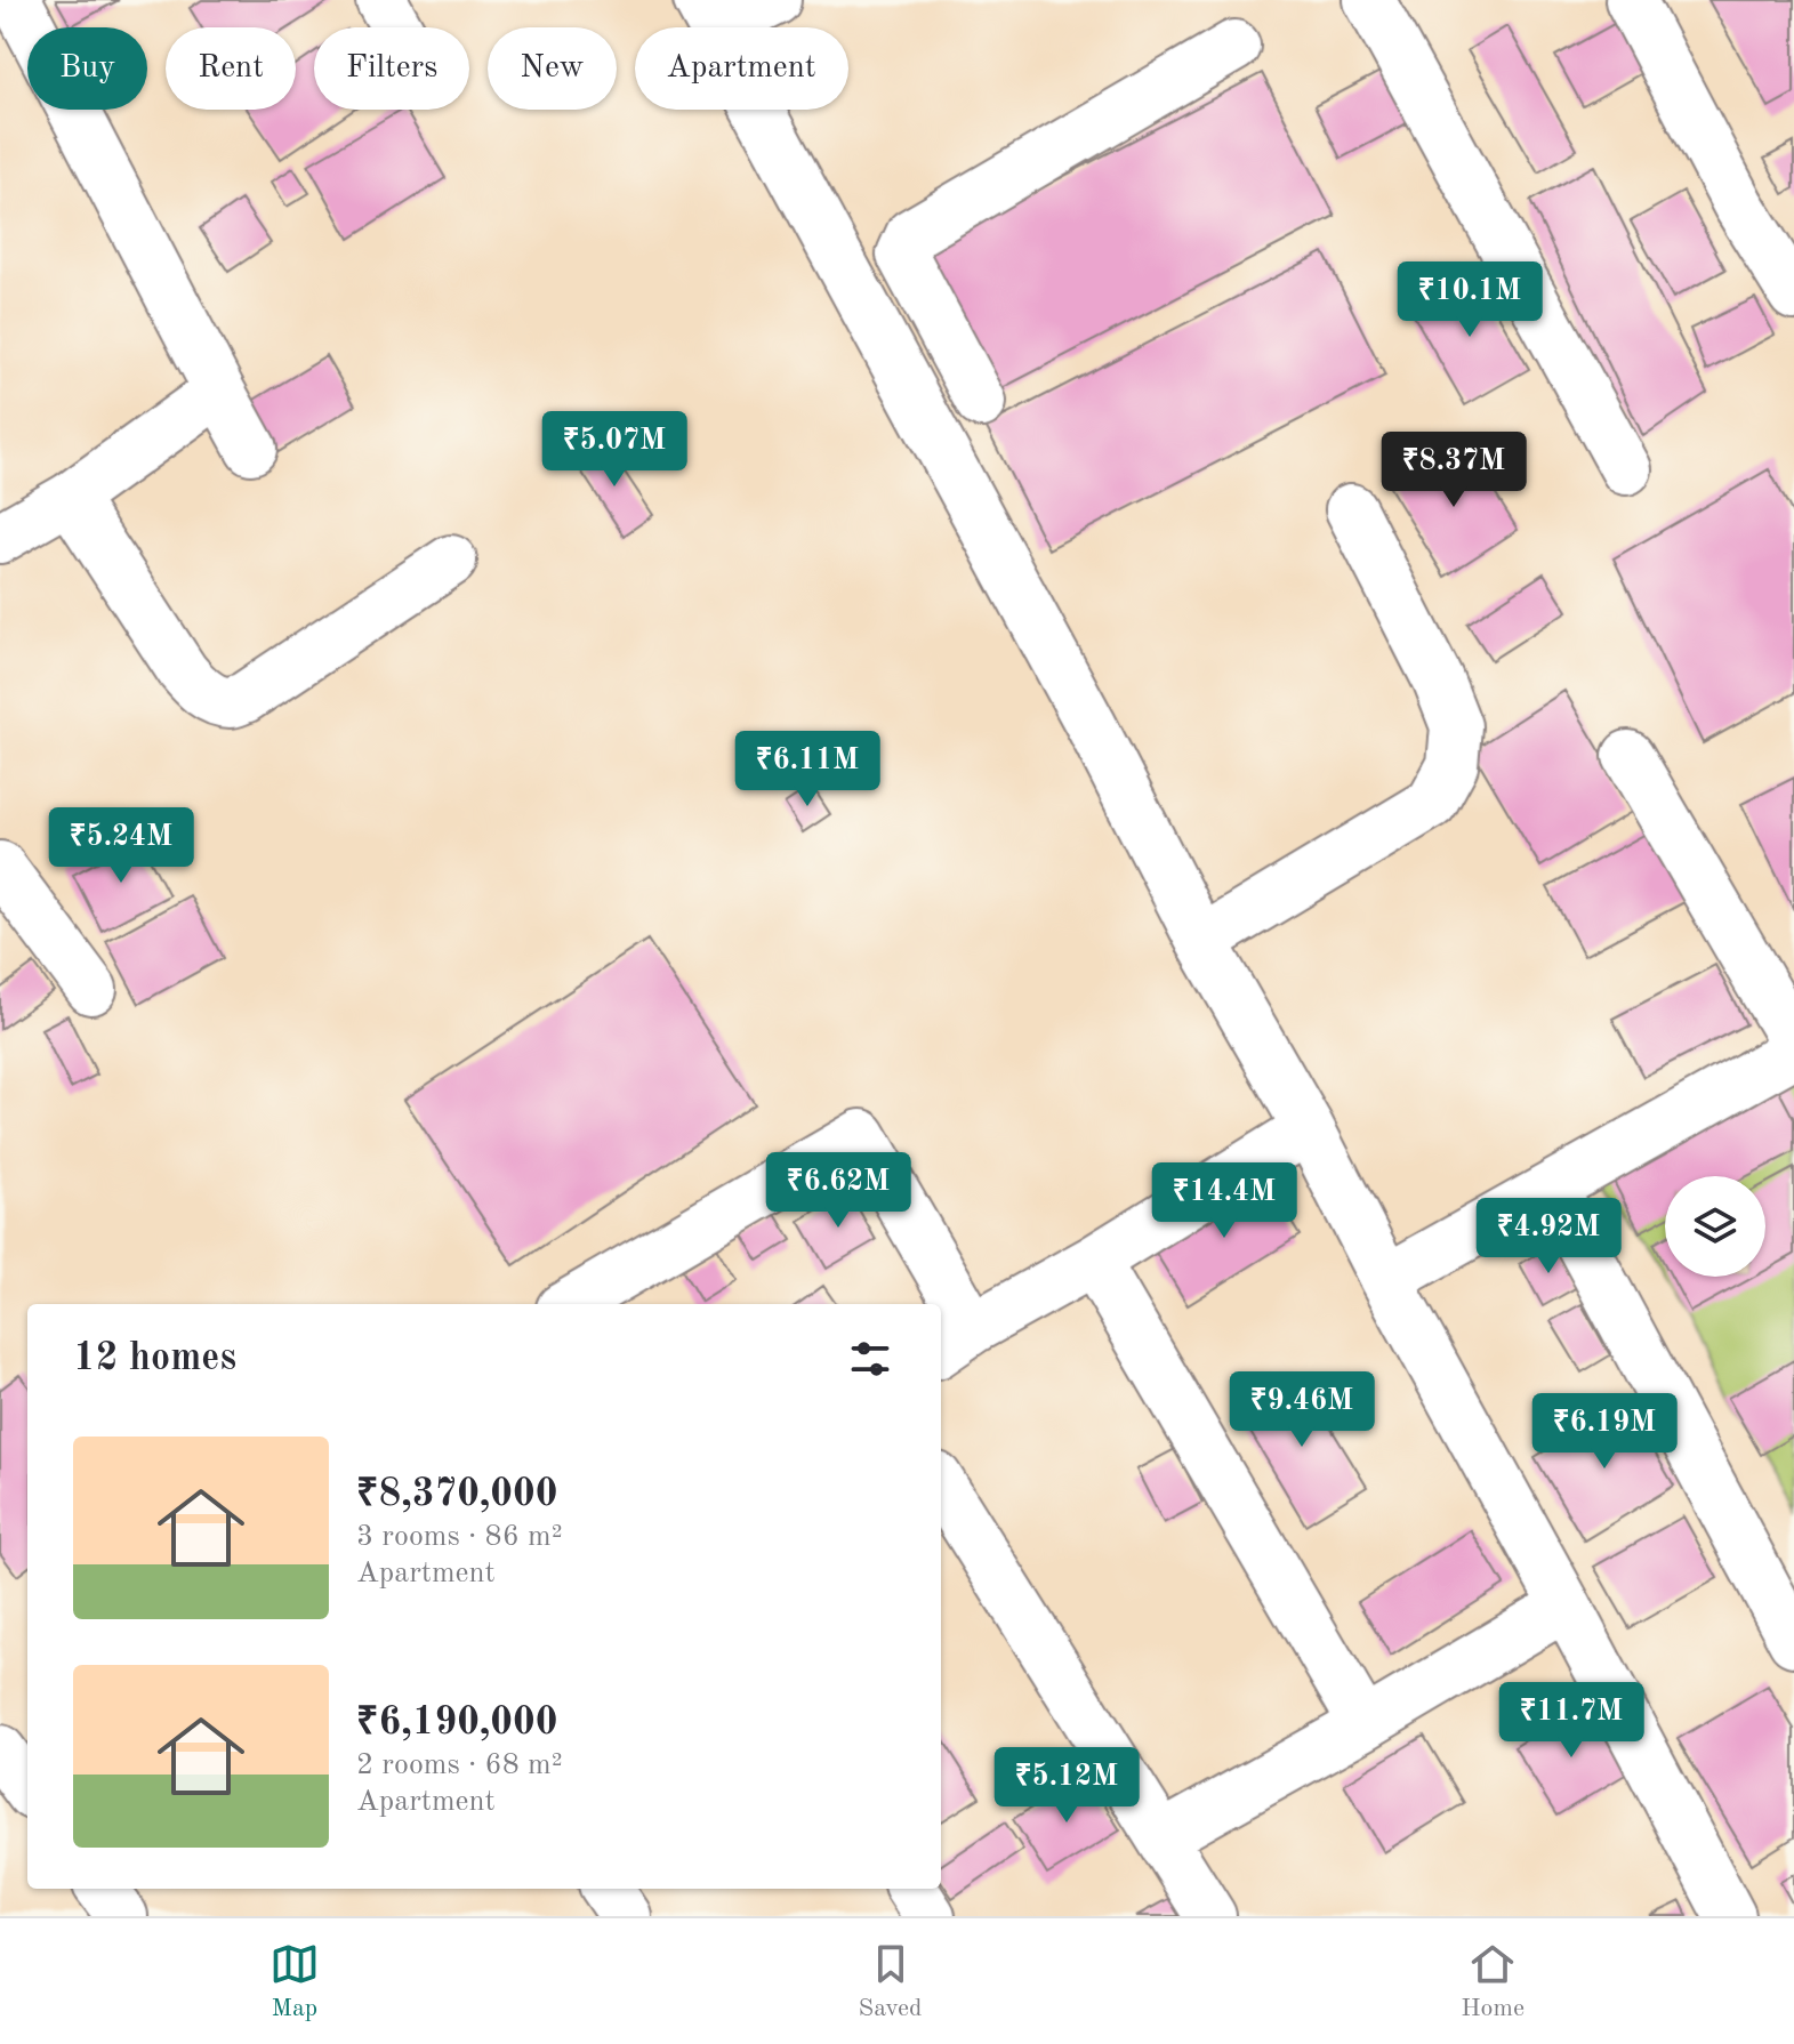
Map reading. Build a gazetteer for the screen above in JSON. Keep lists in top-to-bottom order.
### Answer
{
  "page": {
    "chip": [
      "Buy",
      "Rent",
      "Filters",
      "New",
      "Apartment"
    ],
    "price": [
      "₹10.1M",
      "₹5.07M",
      "₹8.37M",
      "₹6.11M",
      "₹5.24M",
      "₹6.62M",
      "₹14.4M",
      "₹4.92M",
      "₹9.46M",
      "₹6.19M",
      "₹11.7M",
      "₹5.12M"
    ],
    "heading": "12 homes",
    "list": [
      {
        "name": "₹8,370,000",
        "note": "3 rooms · 86 m² · Apartment"
      },
      {
        "name": "₹6,190,000",
        "note": "2 rooms · 68 m² · Apartment"
      }
    ],
    "tabs": ["Map", "Saved", "Home"]
  }
}
